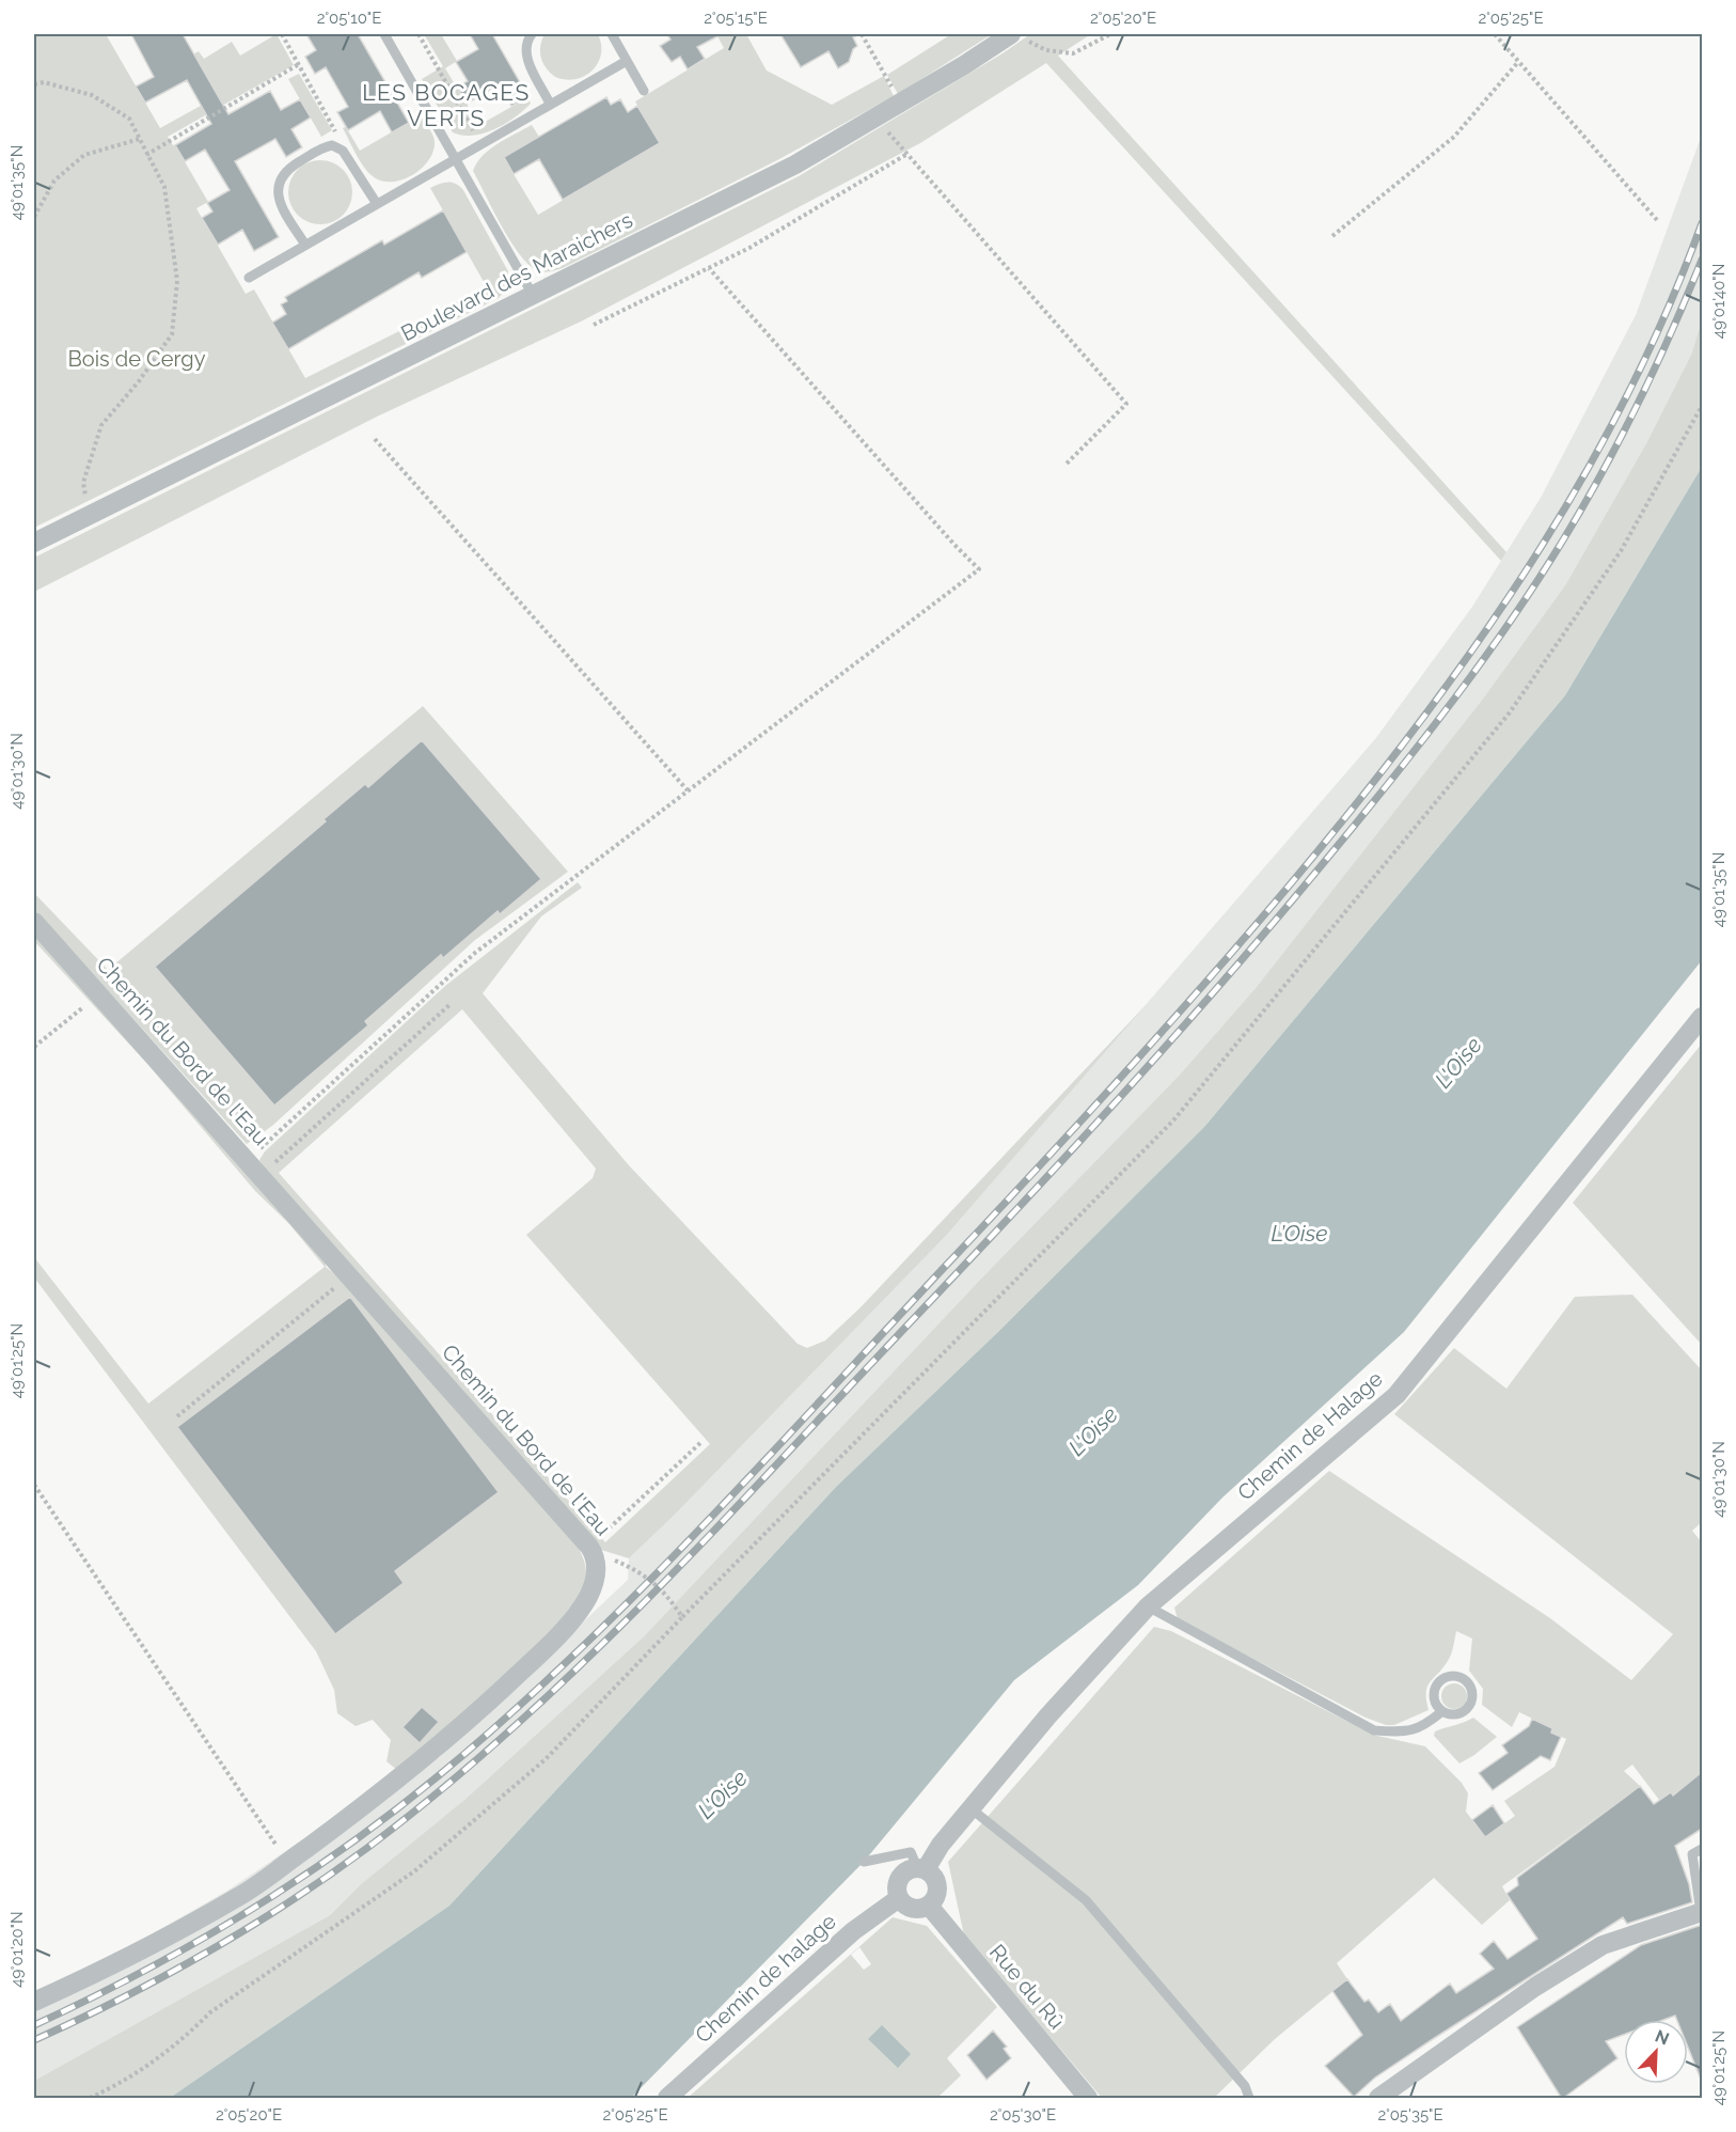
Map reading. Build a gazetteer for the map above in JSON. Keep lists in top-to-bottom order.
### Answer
{
  "streets": {
    "street": [
      "Boulevard des Maraichers",
      "Chemin du Bord de l'Eau",
      "Chemin de Halage",
      "Chemin de halage",
      "Rue du Rû"
    ]
  },
  "crossings": [
    ["Chemin de Halage", "Chemin de halage"],
    ["Chemin de Halage", "Rue du Rû"],
    ["Chemin de halage", "Rue du Rû"]
  ],
  "districts": ["LES BOCAGES VERTS"],
  "water": ["L'Oise", "L’Oise"],
  "parks": ["Bois de Cergy"],
  "north": "top right",
  "coordinates": [
    "2°05'10\"E",
    "2°05'15\"E",
    "2°05'20\"E",
    "2°05'25\"E",
    "49°01'35\"N",
    "49°01'40\"N",
    "49°01'30\"N",
    "49°01'25\"N",
    "49°01'20\"N",
    "2°05'30\"E",
    "2°05'35\"E"
  ]
}
